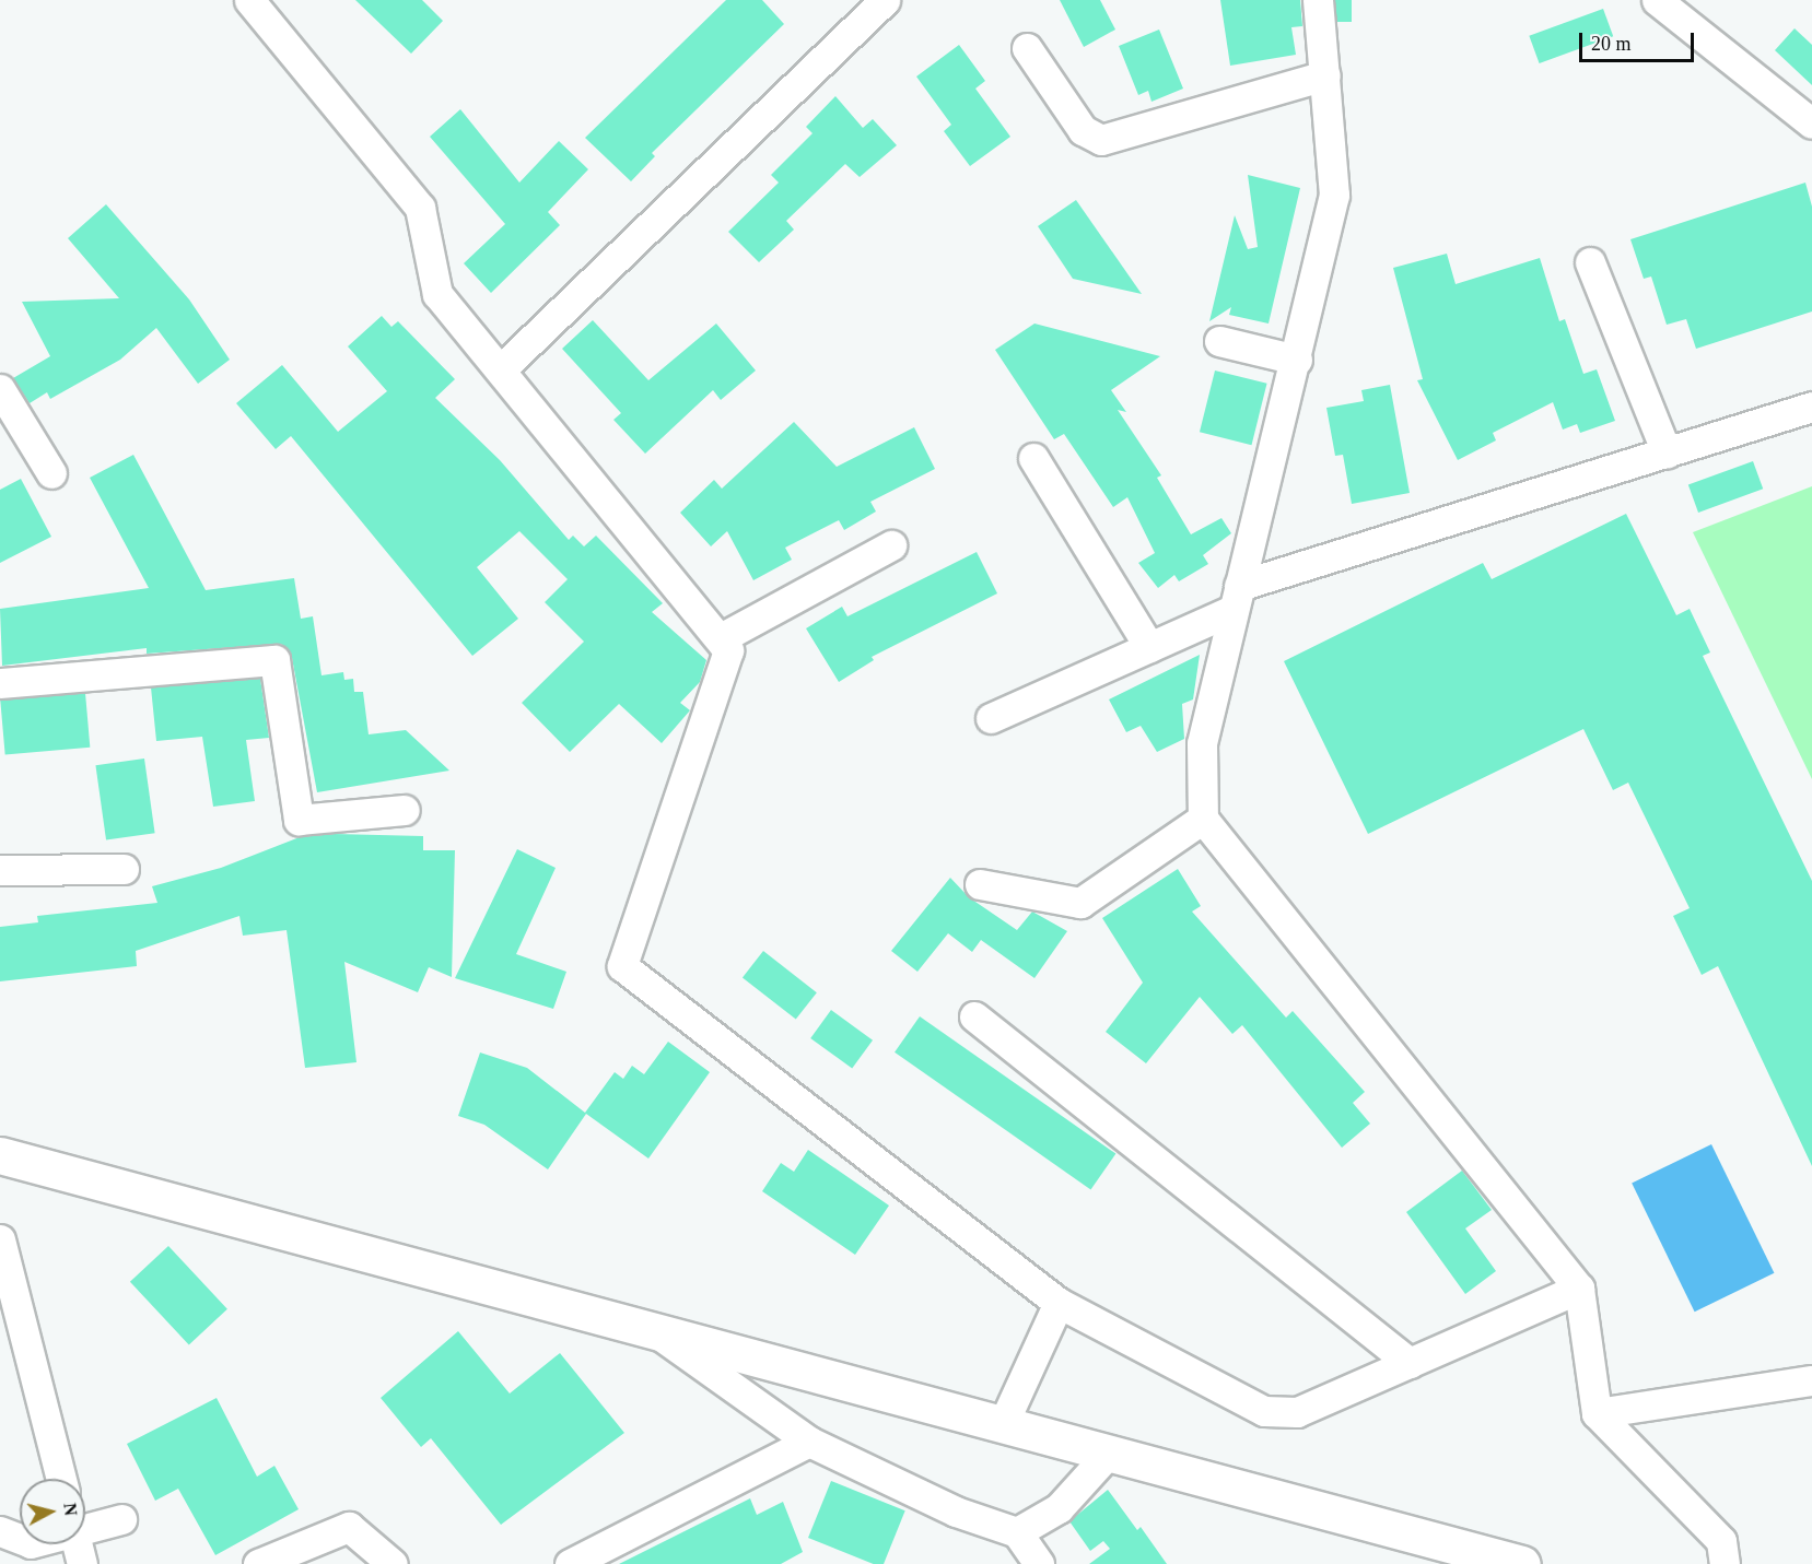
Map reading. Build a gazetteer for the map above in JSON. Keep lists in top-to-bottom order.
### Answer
{
  "scale_bar": "20 m",
  "north": "right"
}
